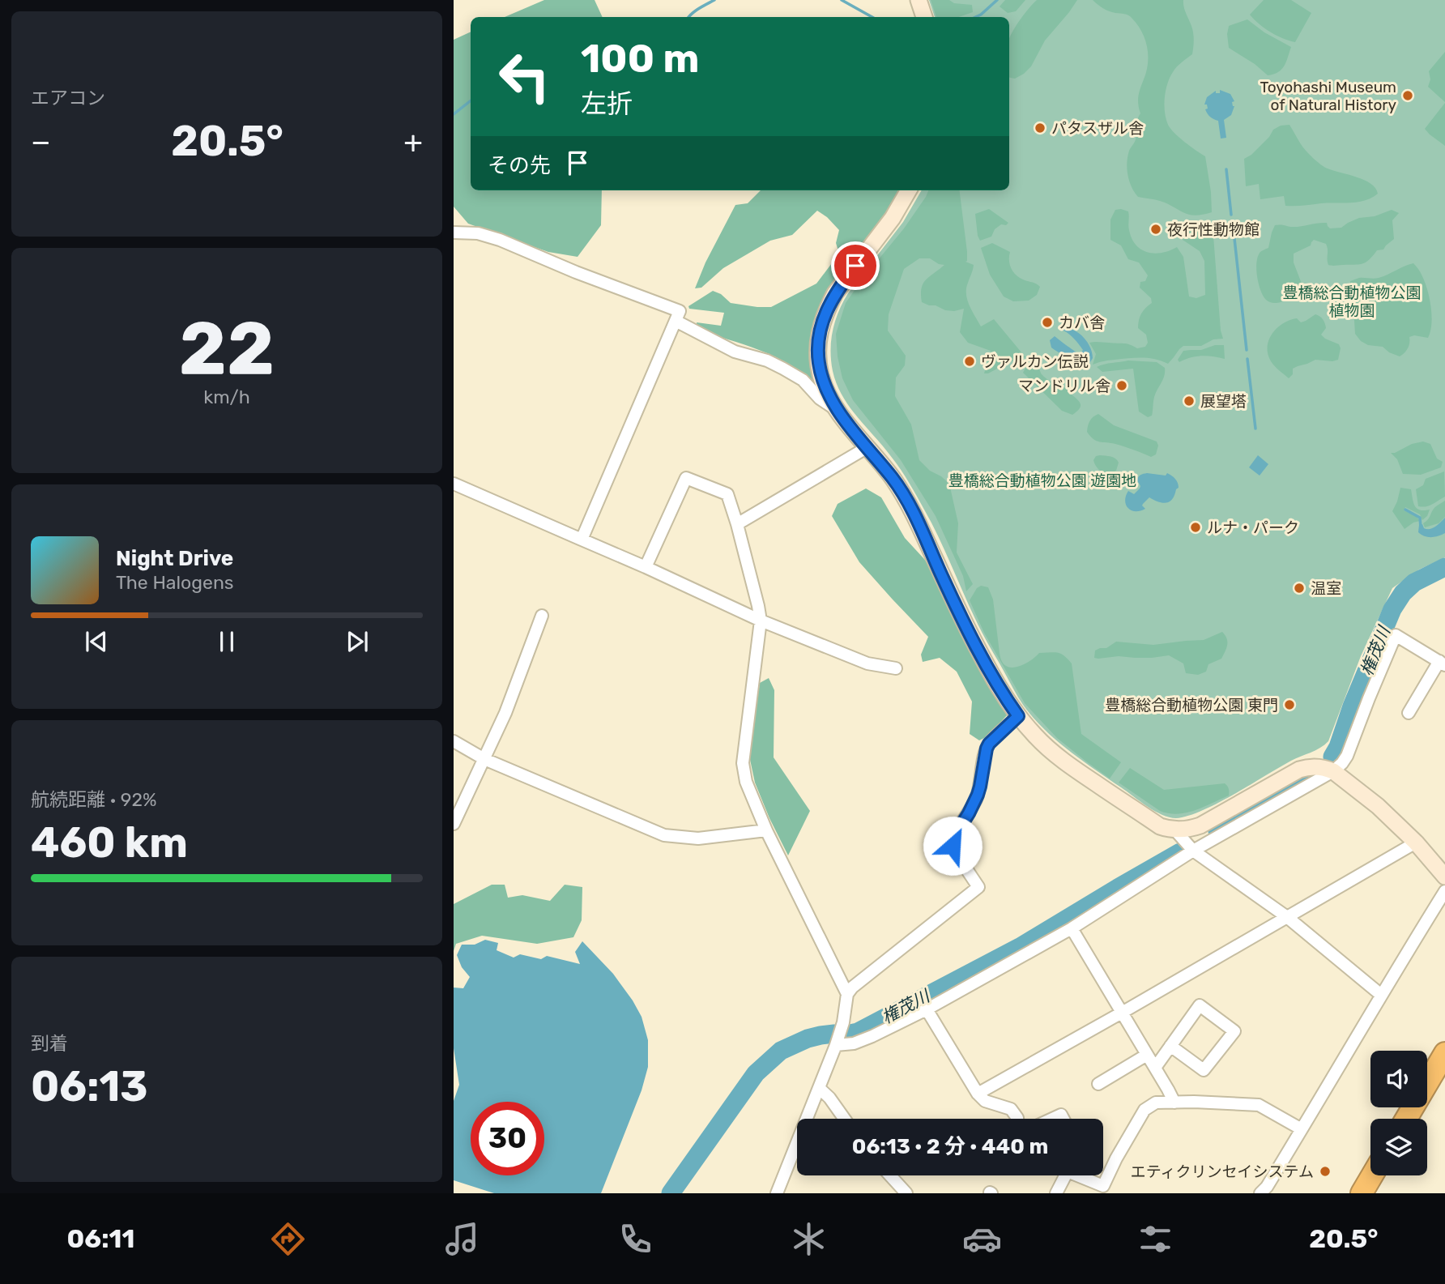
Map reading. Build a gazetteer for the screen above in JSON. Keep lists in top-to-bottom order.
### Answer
{
  "water": ["権茂川"],
  "parks": ["豊橋総合動植物公園 植物園", "豊橋総合動植物公園 遊園地"],
  "places": [
    "Toyohashi Museum of Natural History",
    "パタスザル舎",
    "夜行性動物館",
    "カバ舎",
    "ヴァルカン伝説",
    "マンドリル舎",
    "展望塔",
    "ルナ・パーク",
    "温室",
    "豊橋総合動植物公園 東門",
    "エティクリンセイシステム"
  ],
  "page": {
    "tile": [
      "エアコン",
      ["22", "km/h"],
      ["航続距離 · 92%", "460 km"],
      ["到着", "06:13"]
    ],
    "turn": ["100 m", "左折"],
    "heat": ["−", "20.5°", "+"],
    "then": "その先",
    "song": ["Night Drive", "The Halogens"],
    "limit": "30",
    "trip": "06:13 · 2 分 · 440 m",
    "tabs": ["06:11", "20.5°"]
  }
}
